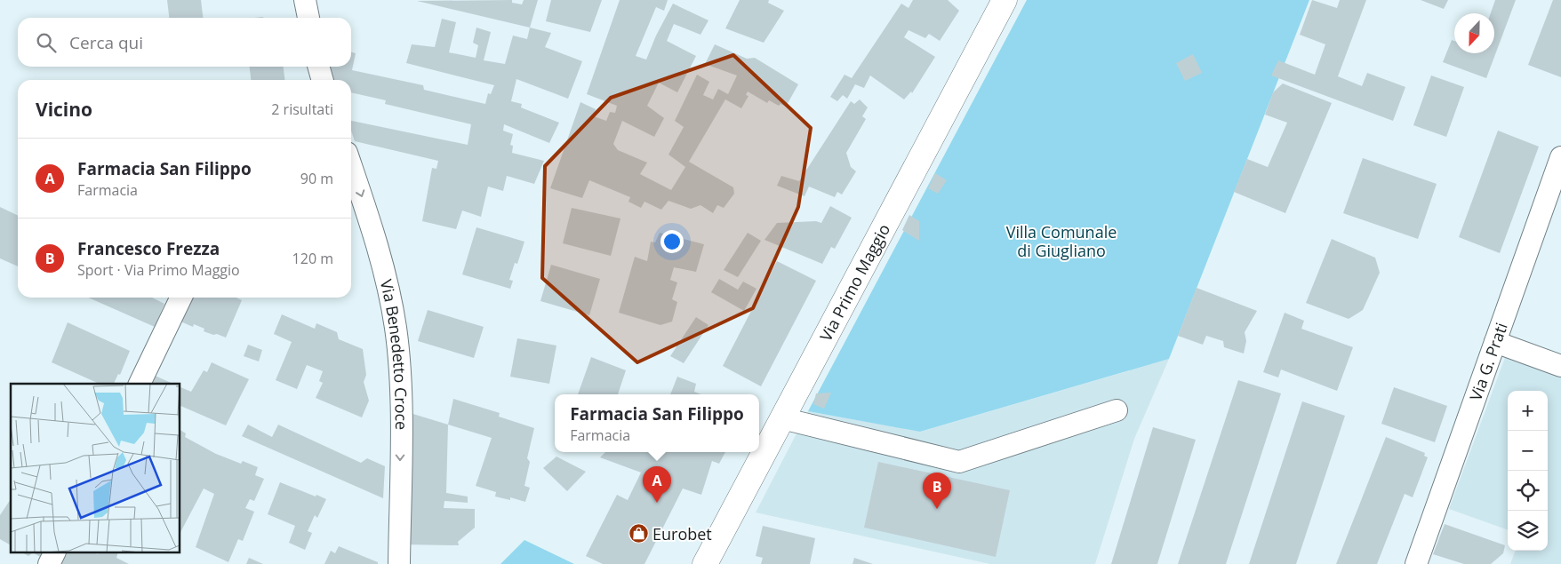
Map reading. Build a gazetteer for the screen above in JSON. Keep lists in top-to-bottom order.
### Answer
{
  "streets": {
    "street": ["Via Primo Maggio", "Via Benedetto Croce", "Via G. Prati"]
  },
  "one_way": ["Via Benedetto Croce"],
  "parks": ["Villa Comunale di Giugliano"],
  "places": {
    "shop": ["Eurobet"]
  },
  "north": "bottom",
  "page": {
    "search": "Cerca qui",
    "heading": ["Vicino", "2 risultati"],
    "list": [
      {
        "mark": "A",
        "name": "Farmacia San Filippo",
        "note": "Farmacia",
        "value": "90 m"
      },
      {
        "mark": "B",
        "name": "Francesco Frezza",
        "note": "Sport · Via Primo Maggio",
        "value": "120 m"
      }
    ],
    "map_buttons": ["+", "−"],
    "popup": ["Farmacia San Filippo", "Farmacia"],
    "pins": ["A", "B"]
  }
}
